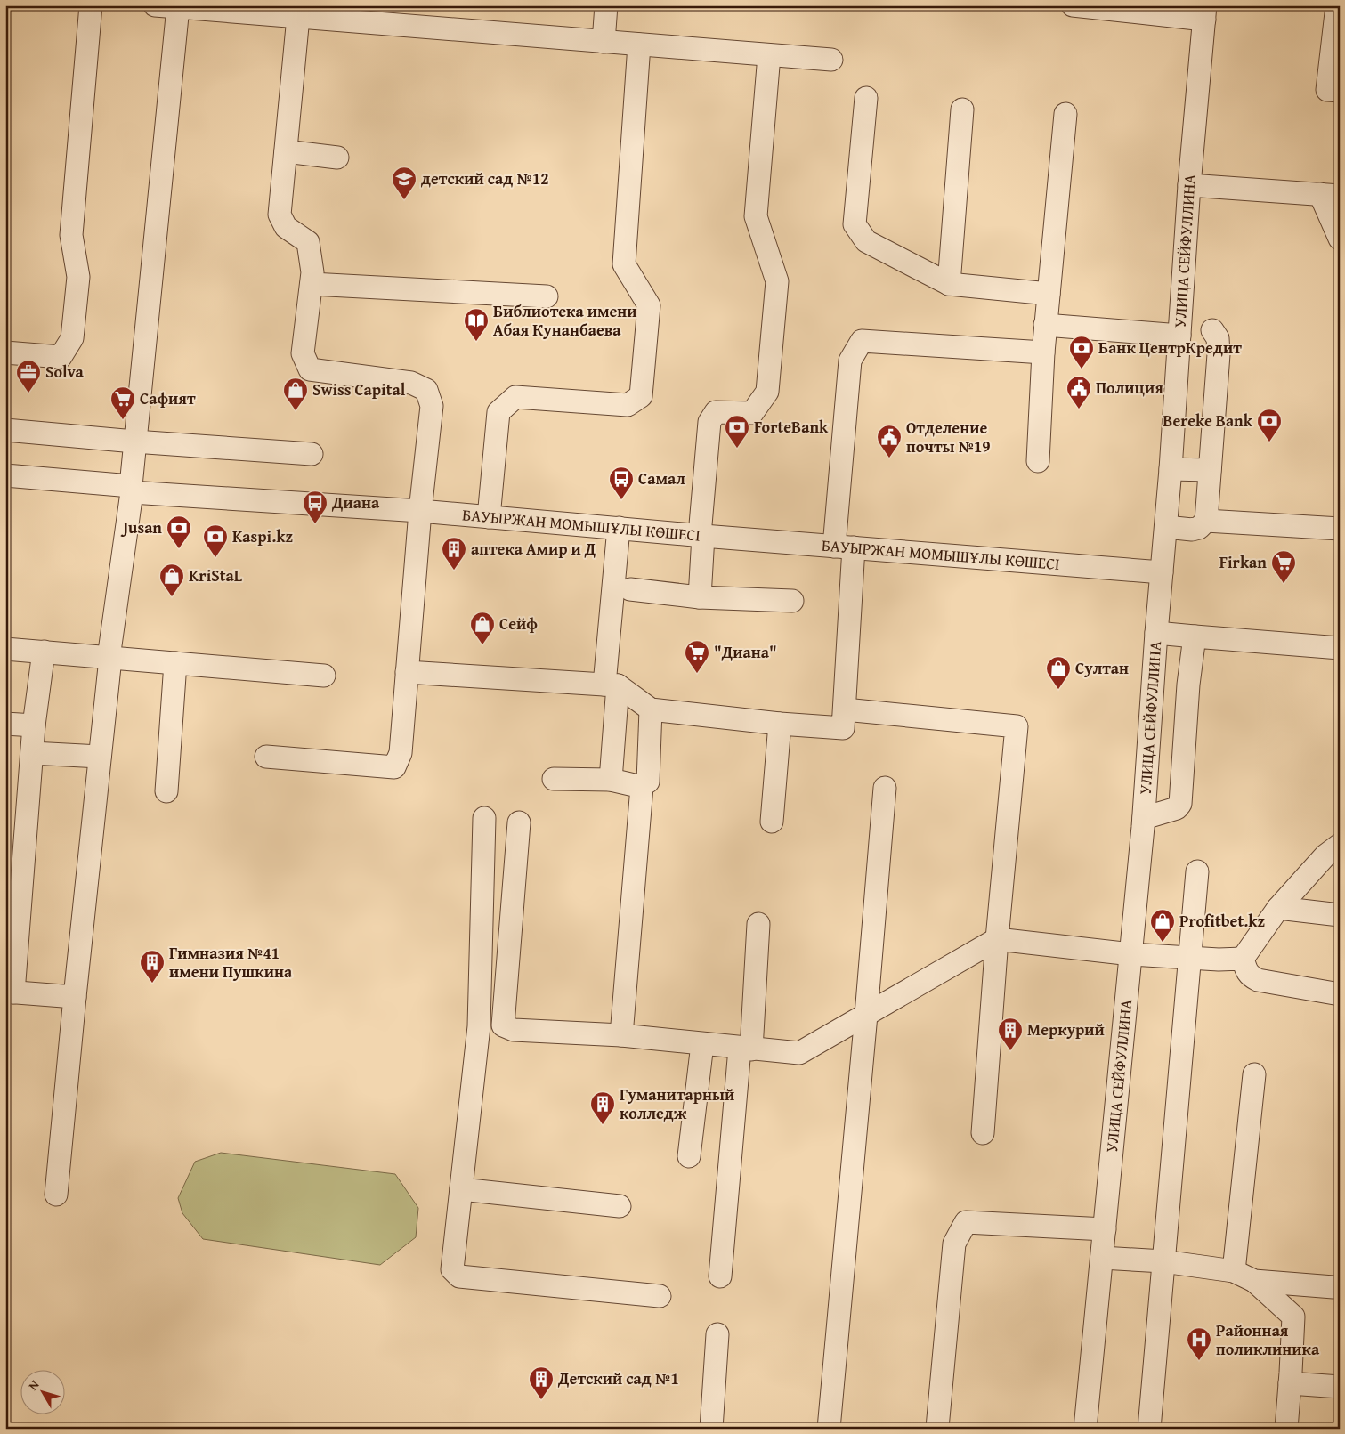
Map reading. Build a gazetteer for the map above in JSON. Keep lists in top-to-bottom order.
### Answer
{
  "streets": {
    "street": ["УЛИЦА СЕЙФУЛЛИНА", "БАУЫРЖАН МОМЫШҰЛЫ КӨШЕСІ"]
  },
  "crossings": [
    ["УЛИЦА СЕЙФУЛЛИНА", "БАУЫРЖАН МОМЫШҰЛЫ КӨШЕСІ"]
  ],
  "places": {
    "school or university": ["детский сад №12"],
    "library": ["Библиотека имени Абая Кунанбаева"],
    "bank": [
      "Банк ЦентрКредит",
      "Bereke Bank",
      "ForteBank",
      "Jusan",
      "Kaspi.kz"
    ],
    "office": ["Solva"],
    "public building": ["Полиция", "Отделение почты №19"],
    "shop": [
      "Swiss Capital",
      "KriStaL",
      "Сейф",
      "Султан",
      "Profitbet.kz"
    ],
    "supermarket": ["Сафият", "Firkan", "\"Диана\""],
    "bus stop": ["Самал", "Диана"],
    "building": [
      "аптека Амир и Д",
      "Гимназия №41 имени Пушкина",
      "Меркурий",
      "Гуманитарный колледж",
      "Детский сад №1"
    ],
    "hospital": ["Районная поликлиника"]
  },
  "north": "top left"
}
